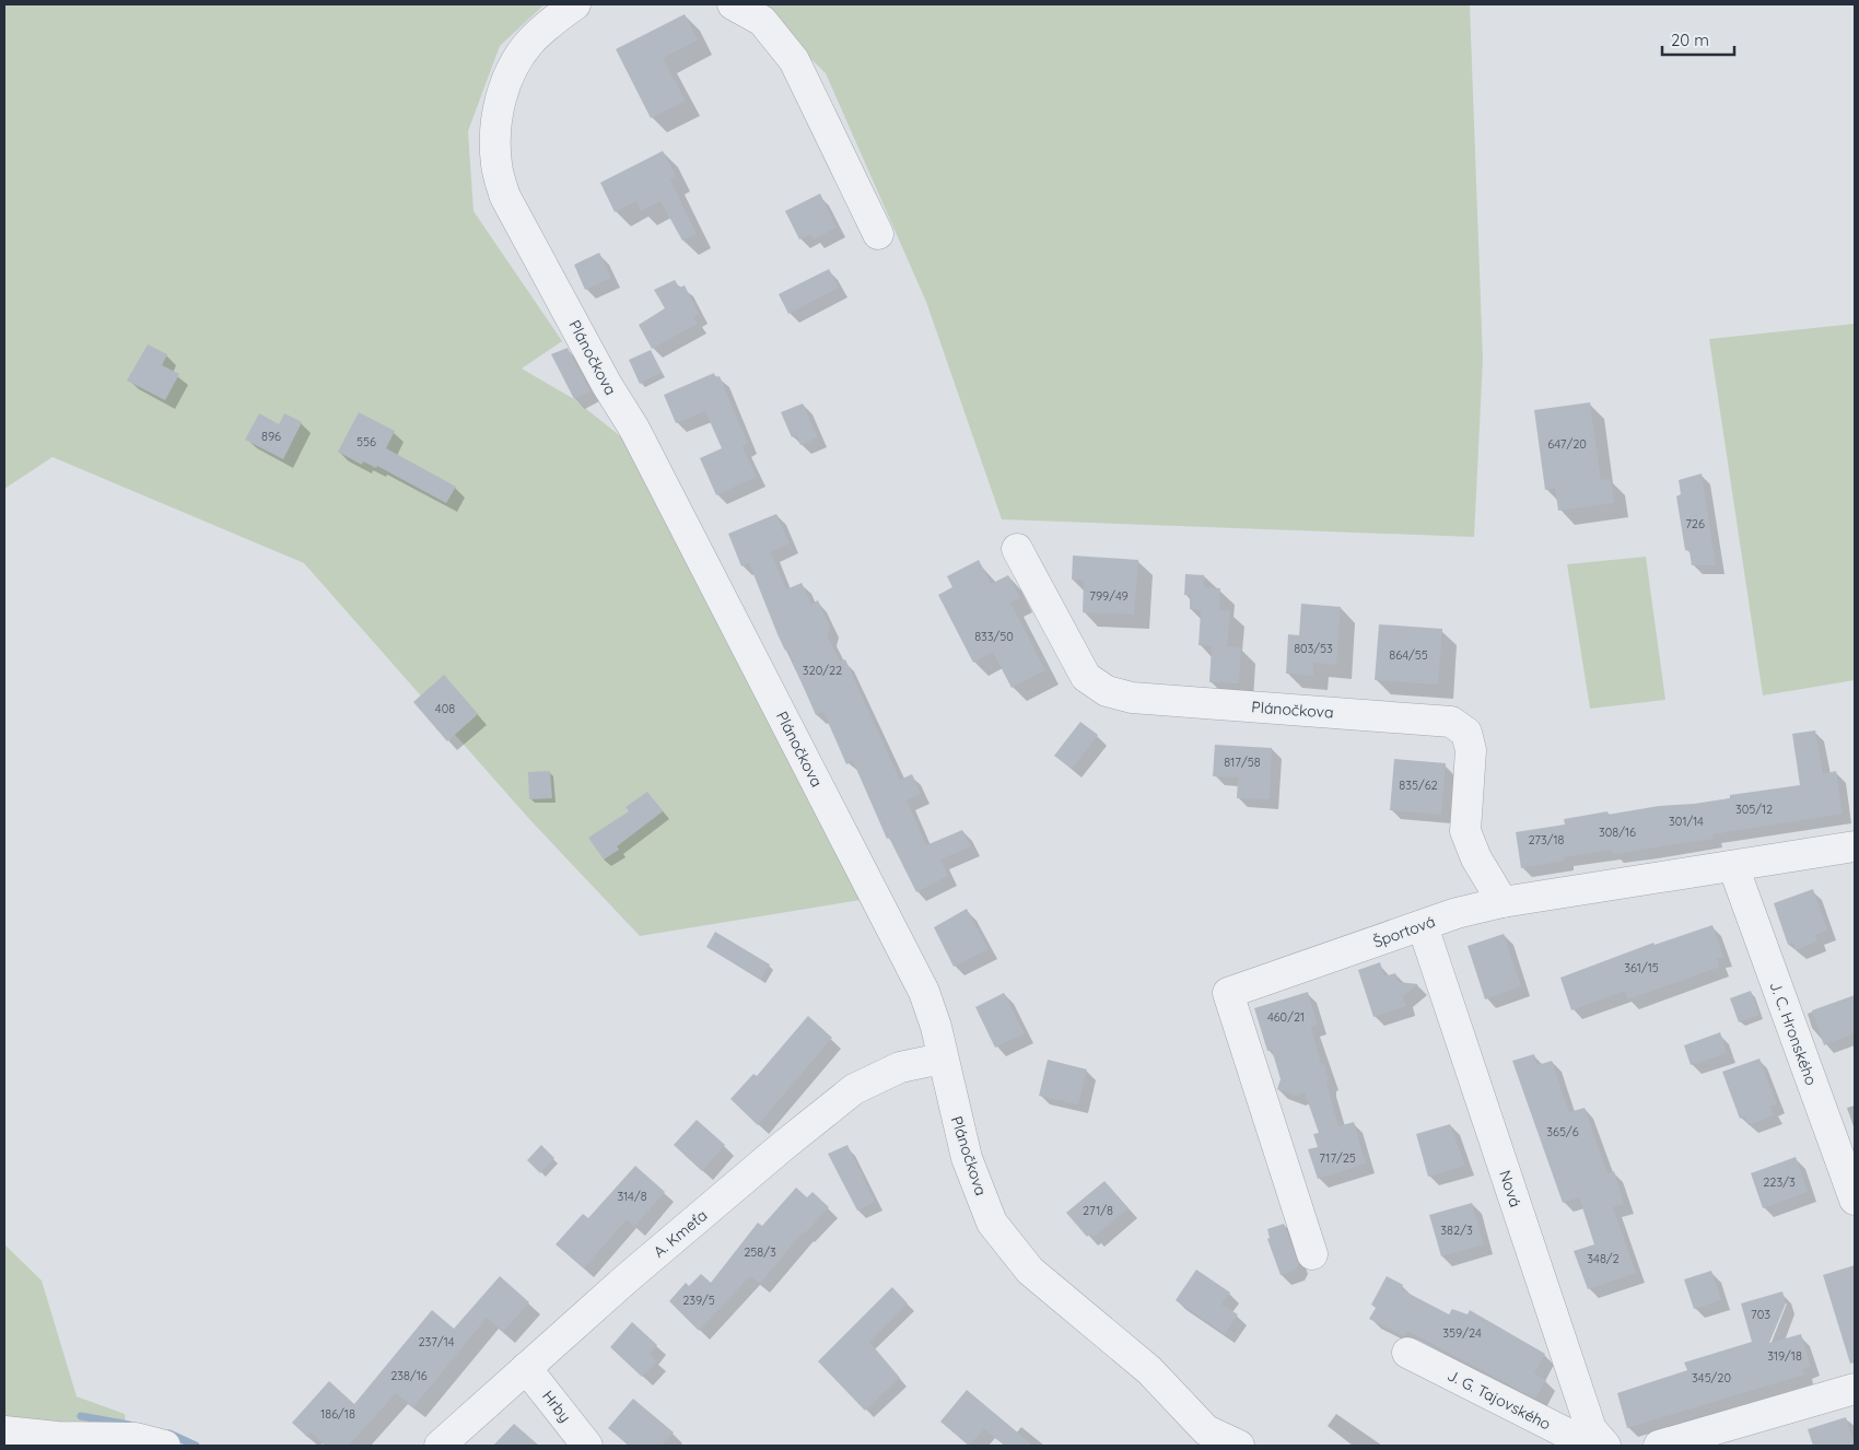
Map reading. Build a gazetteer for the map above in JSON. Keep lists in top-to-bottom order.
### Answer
{
  "streets": {
    "street": [
      "Plánočkova",
      "Športová",
      "J. C. Hronského",
      "Nová",
      "A. Kmeťa",
      "J. G. Tajovského",
      "Hrby"
    ]
  },
  "crossings": [
    ["Plánočkova", "Športová"],
    ["Plánočkova", "A. Kmeťa"],
    ["Športová", "J. C. Hronského"],
    ["Športová", "Nová"],
    ["A. Kmeťa", "Hrby"]
  ],
  "house_numbers": [
    "896",
    "556",
    "647/20",
    "726",
    "799/49",
    "833/50",
    "803/53",
    "864/55",
    "320/22",
    "408",
    "817/58",
    "835/62",
    "305/12",
    "301/14",
    "308/16",
    "273/18",
    "361/15",
    "460/21",
    "365/6",
    "717/25",
    "223/3",
    "314/8",
    "271/8",
    "382/3",
    "258/3",
    "348/2",
    "239/5",
    "703",
    "359/24",
    "237/14",
    "319/18",
    "238/16",
    "345/20",
    "186/18"
  ],
  "scale_bar": "20 m"
}
